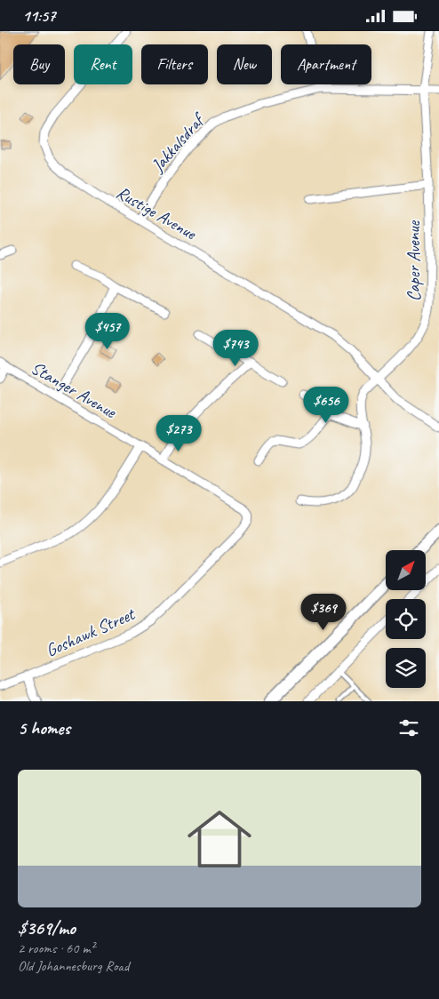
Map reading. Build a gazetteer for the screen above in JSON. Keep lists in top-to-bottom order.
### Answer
{
  "streets": {
    "street": [
      "Jakkalsdraf",
      "Rustige Avenue",
      "Caper Avenue",
      "Stanger Avenue",
      "Goshawk Street"
    ]
  },
  "crossings": [
    ["Jakkalsdraf", "Rustige Avenue"],
    ["Jakkalsdraf", "Caper Avenue"],
    ["Rustige Avenue", "Caper Avenue"],
    ["Stanger Avenue", "Goshawk Street"]
  ],
  "north": "top right",
  "page": {
    "status": "11:57",
    "chip": [
      "Buy",
      "Rent",
      "Filters",
      "New",
      "Apartment"
    ],
    "price": [
      "$457",
      "$743",
      "$656",
      "$273",
      "$369"
    ],
    "heading": "5 homes",
    "list": [
      {
        "name": "$369/mo",
        "note": "2 rooms · 60 m² · Old Johannesburg Road"
      }
    ]
  }
}
